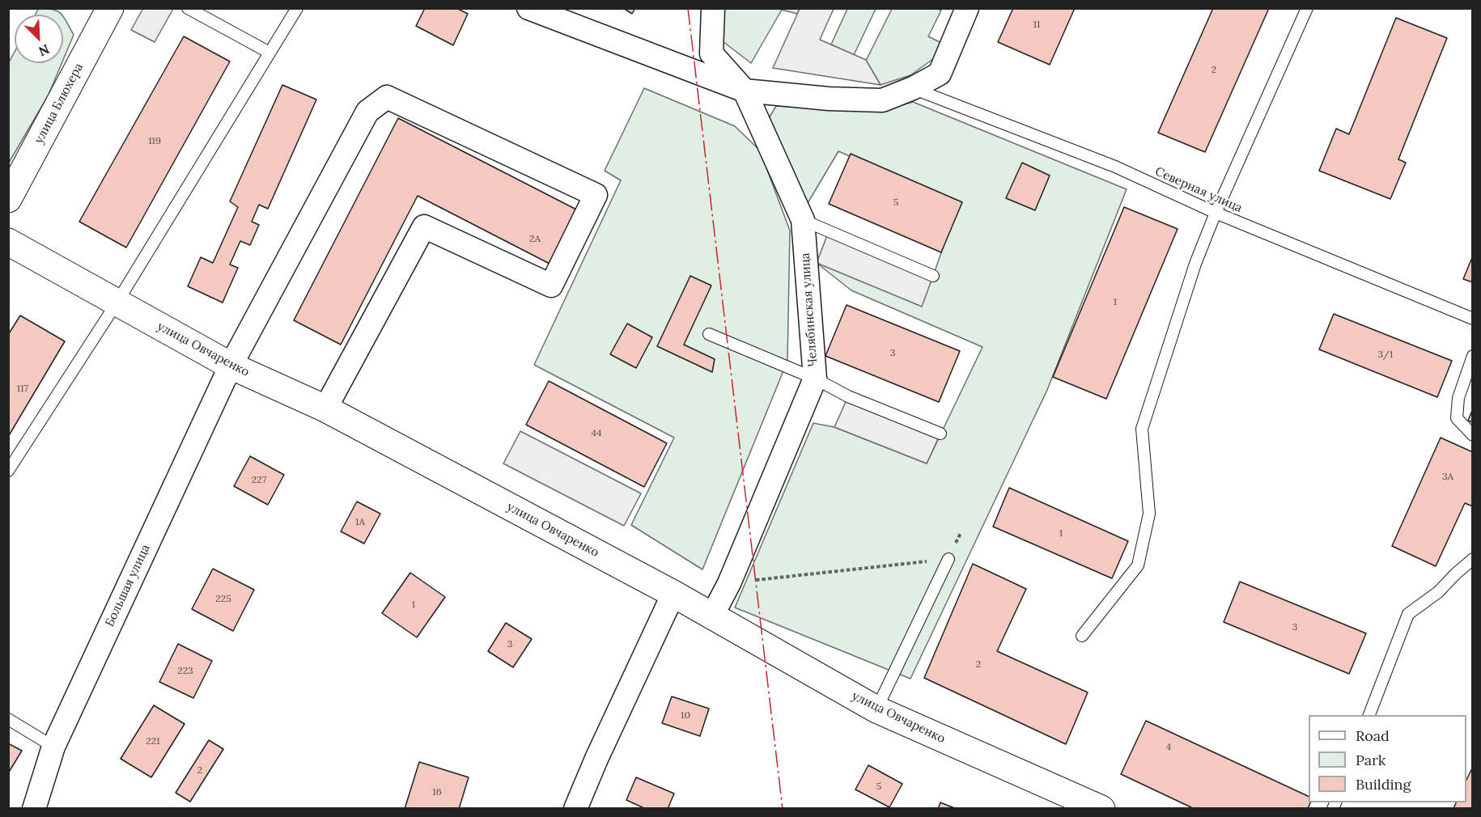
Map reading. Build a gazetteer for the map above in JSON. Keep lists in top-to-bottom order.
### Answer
{
  "streets": {
    "street": [
      "улица Блюхера",
      "Челябинская улица",
      "улица Овчаренко",
      "Большая улица"
    ],
    "lane": ["Северная улица"]
  },
  "crossings": [
    ["Челябинская улица", "улица Овчаренко"],
    ["улица Овчаренко", "Большая улица"]
  ],
  "house_numbers": [
    "11",
    "2",
    "119",
    "5",
    "2А",
    "1",
    "3",
    "3/1",
    "117",
    "44",
    "3А",
    "227",
    "1А",
    "1",
    "225",
    "1",
    "3",
    "3",
    "2",
    "223",
    "10",
    "221",
    "4",
    "2",
    "5",
    "16"
  ],
  "legend": ["Road", "Park", "Building"],
  "north": "bottom right"
}
